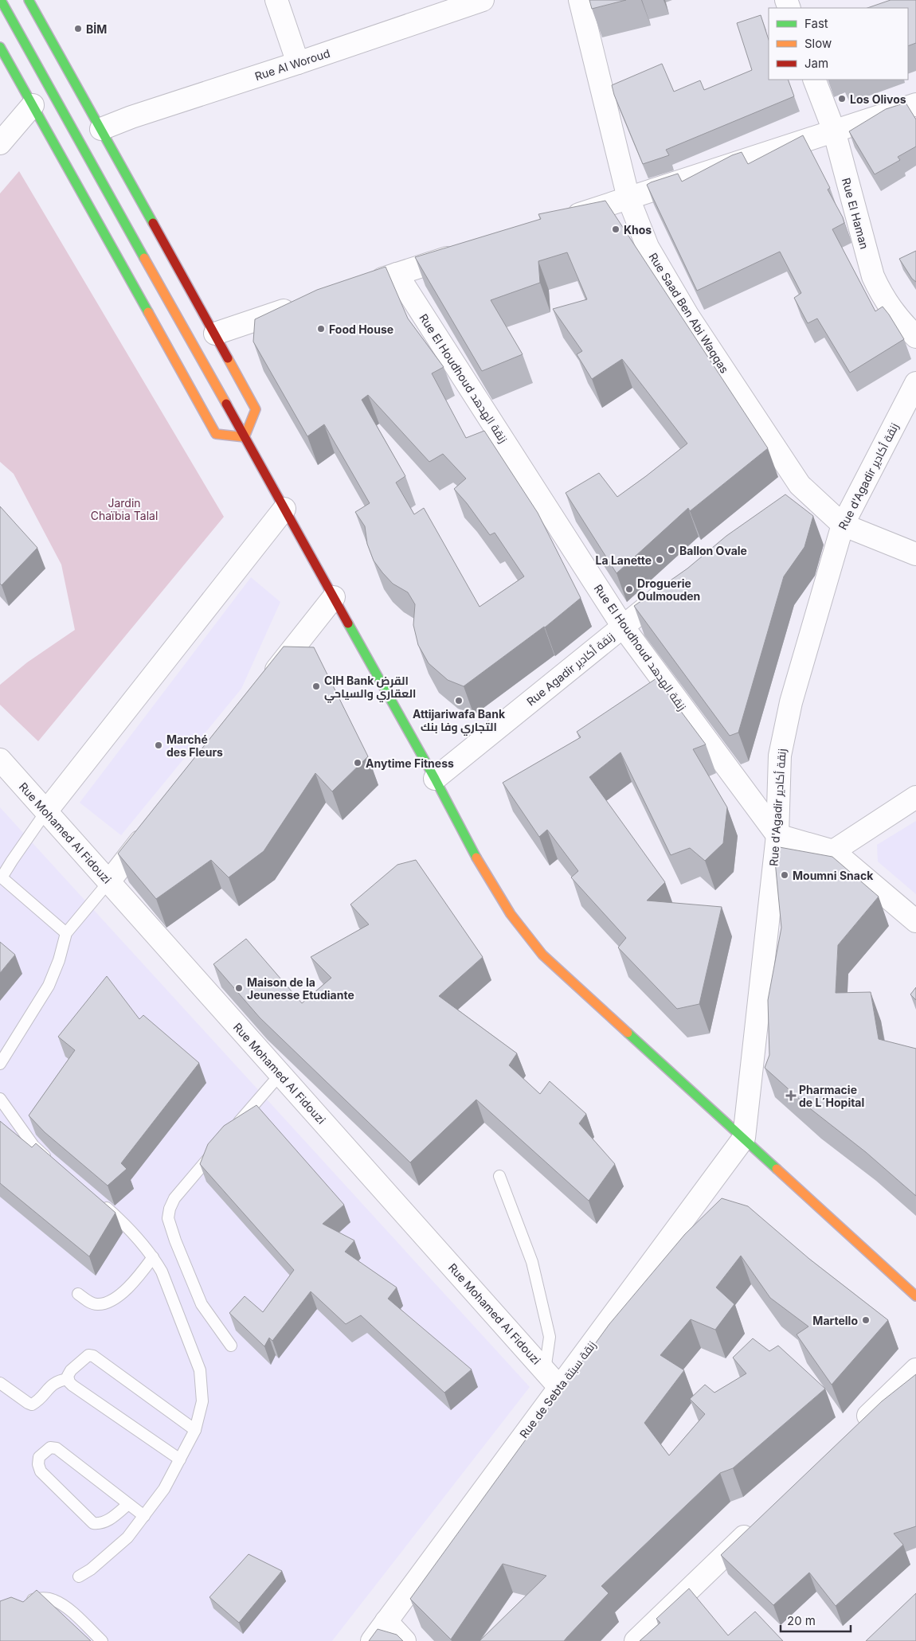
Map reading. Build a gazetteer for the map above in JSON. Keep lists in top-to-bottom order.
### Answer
{
  "streets": {
    "street": [
      "Rue Al Woroud",
      "Rue El Haman",
      "Rue Saad Ben Abi Waqqas",
      "Rue El Houdhoud زنقة الهدهد",
      "Rue d'Agadir زنقة أكادير",
      "Rue Agadir زنقة أكادير",
      "Rue Mohamed Al Fidouzi",
      "Rue de Sebta زنقة سبتة"
    ]
  },
  "crossings": [
    ["Rue Saad Ben Abi Waqqas", "Rue d'Agadir زنقة أكادير"],
    ["Rue El Houdhoud زنقة الهدهد", "Rue d'Agadir زنقة أكادير"],
    ["Rue El Houdhoud زنقة الهدهد", "Rue Agadir زنقة أكادير"],
    ["Rue d'Agadir زنقة أكادير", "Rue de Sebta زنقة سبتة"],
    ["Rue Mohamed Al Fidouzi", "Rue de Sebta زنقة سبتة"]
  ],
  "parks": ["Jardin Chaïbia Talal"],
  "places": {
    "other": [
      "BİM",
      "Los Olivos",
      "Khos",
      "Food House",
      "Ballon Ovale",
      "La Lanette",
      "Droguerie Oulmouden",
      "CIH Bank القرض العقاري والسياحي",
      "Attijariwafa Bank التجاري وفا بنك",
      "Marché des Fleurs",
      "Anytime Fitness",
      "Moumni Snack",
      "Maison de la Jeunesse Etudiante",
      "Martello"
    ],
    "health": ["Pharmacie de L´Hopital"]
  },
  "legend": ["Fast", "Slow", "Jam"],
  "scale_bar": "20 m"
}
